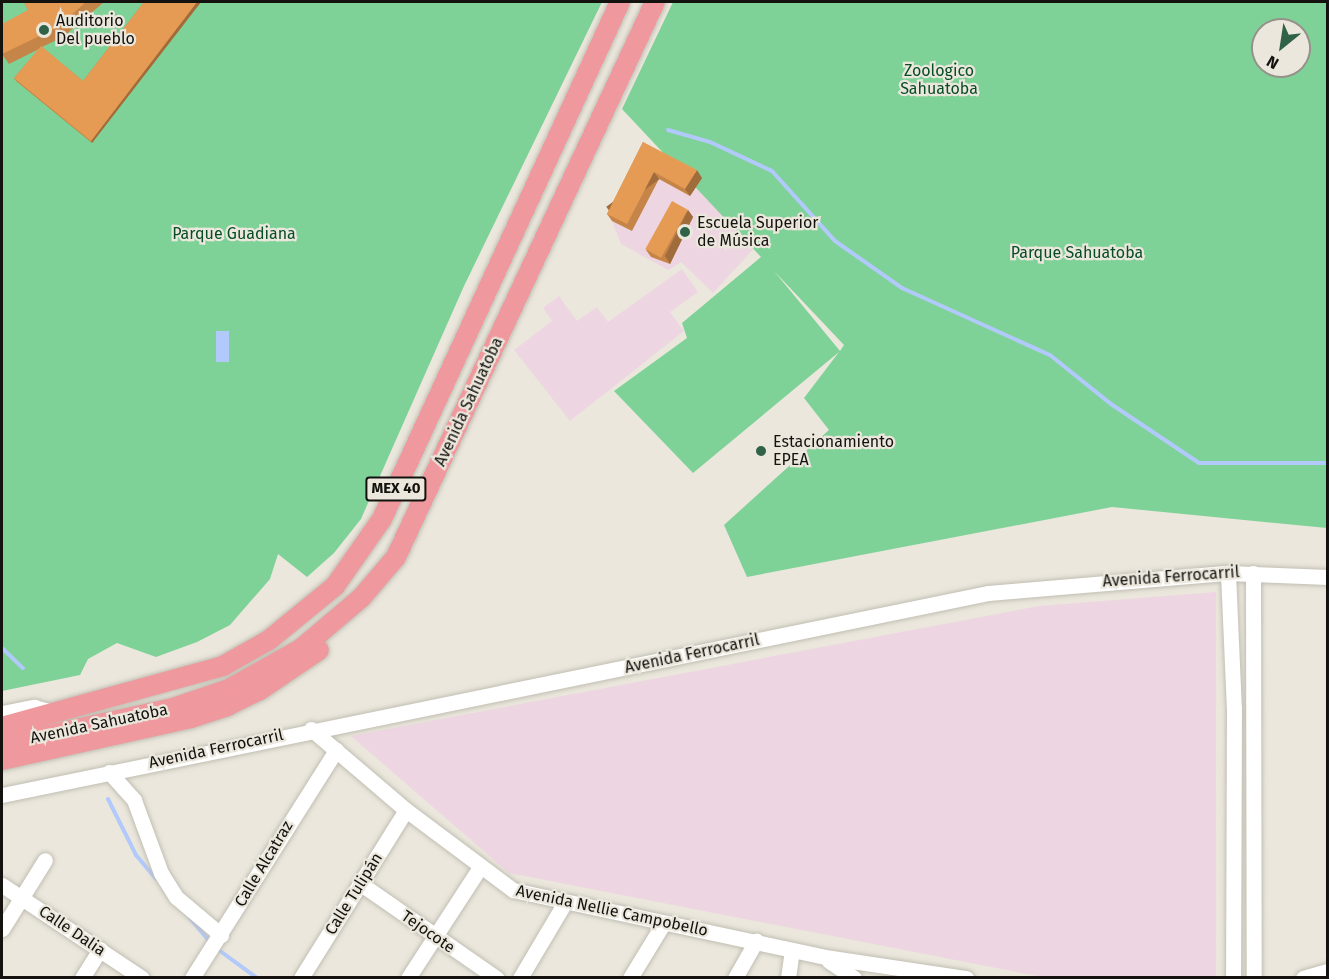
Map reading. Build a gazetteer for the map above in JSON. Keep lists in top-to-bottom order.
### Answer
{
  "streets": {
    "main road": ["Avenida Sahuatoba", "MEX 40"],
    "street": [
      "Avenida Ferrocarril",
      "Calle Alcatraz",
      "Calle Tulipán",
      "Avenida Nellie Campobello",
      "Calle Dalia",
      "Tejocote"
    ]
  },
  "crossings": [
    ["Avenida Ferrocarril", "Avenida Nellie Campobello"],
    ["Calle Alcatraz", "Avenida Nellie Campobello"],
    ["Calle Tulipán", "Avenida Nellie Campobello"],
    ["Calle Tulipán", "Tejocote"]
  ],
  "parks": ["Zoologico Sahuatoba", "Parque Guadiana", "Parque Sahuatoba"],
  "places": ["Auditorio Del pueblo", "Escuela Superior de Música", "Estacionamiento EPEA"],
  "north": "bottom left"
}
